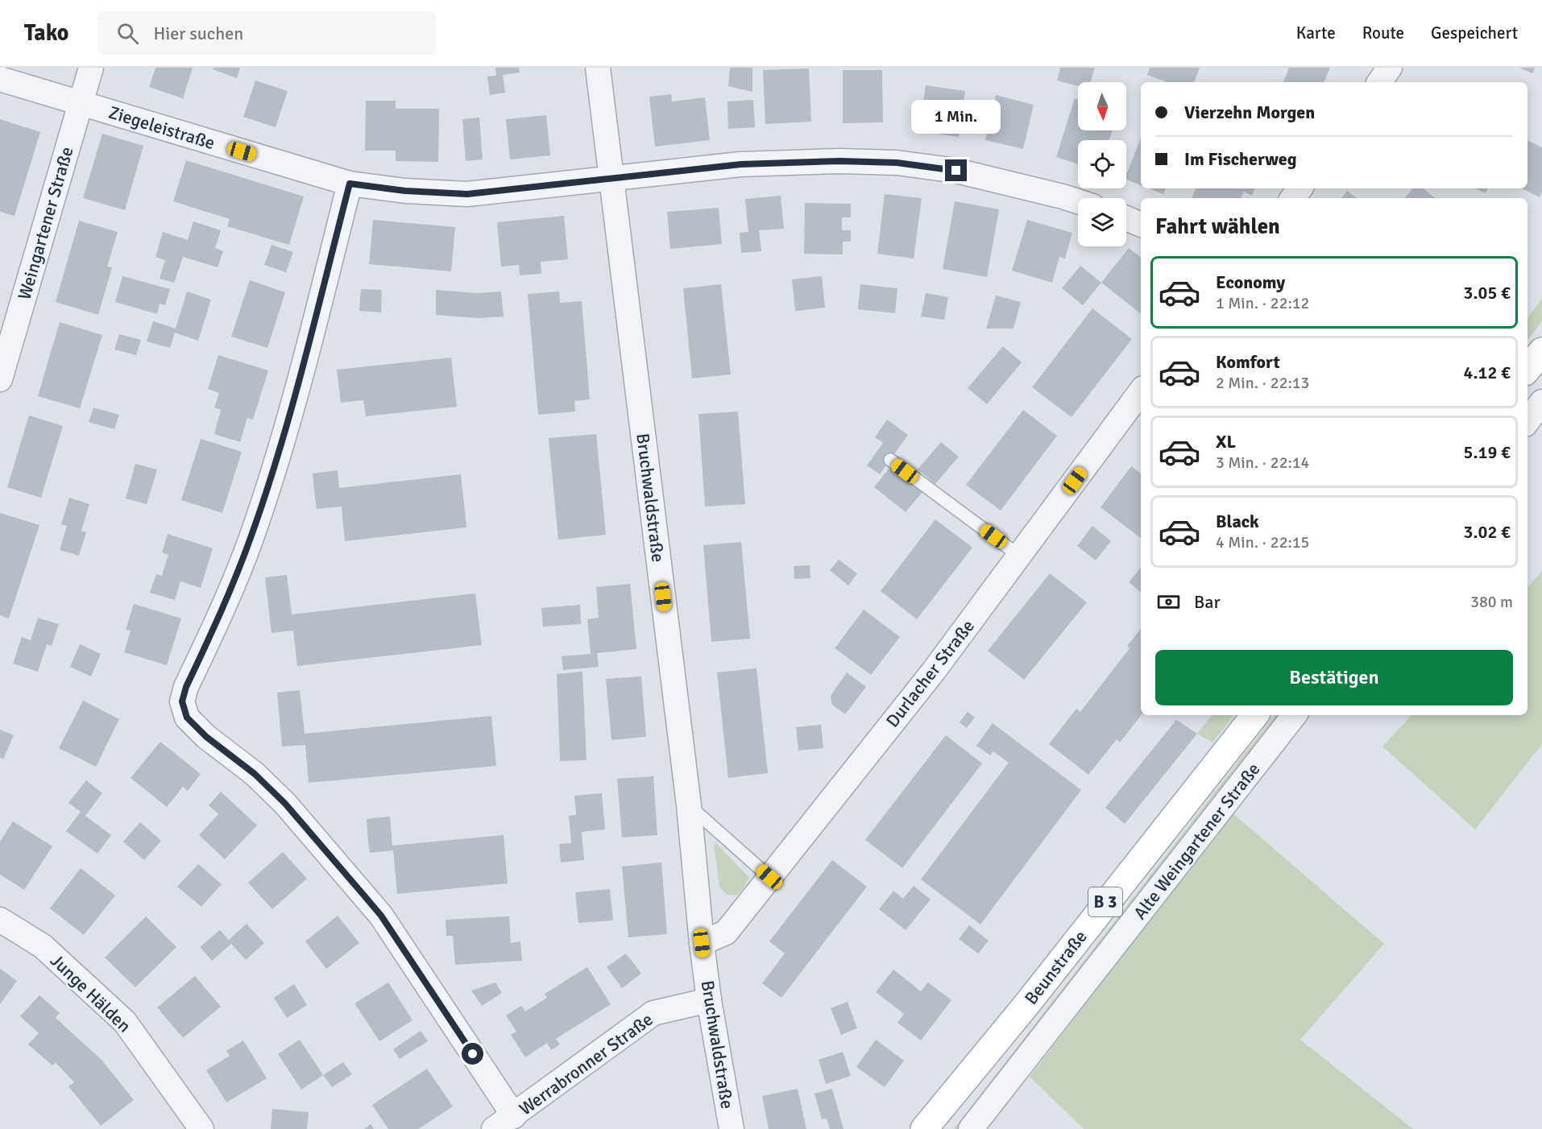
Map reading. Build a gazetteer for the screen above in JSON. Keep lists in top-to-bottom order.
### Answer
{
  "streets": {
    "main road": ["B 3", "Beunstraße"],
    "street": [
      "Ziegeleistraße",
      "Weingartener Straße",
      "Bruchwaldstraße",
      "Durlacher Straße",
      "Alte Weingartener Straße",
      "Junge Hälden",
      "Werrabronner Straße"
    ]
  },
  "crossings": [
    ["Ziegeleistraße", "Weingartener Straße"],
    ["Ziegeleistraße", "Bruchwaldstraße"],
    ["Bruchwaldstraße", "Durlacher Straße"],
    ["Bruchwaldstraße", "Werrabronner Straße"]
  ],
  "north": "bottom",
  "page": {
    "header": "Tako",
    "search": "Hier suchen",
    "nav": ["Karte", "Route", "Gespeichert"],
    "banner": ["Vierzehn Morgen", "Im Fischerweg"],
    "bubble": "1 Min.",
    "heading": "Fahrt wählen",
    "list": [
      {
        "name": "Economy",
        "note": "1 Min. · 22:12",
        "value": "3.05 €"
      },
      {
        "name": "Komfort",
        "note": "2 Min. · 22:13",
        "value": "4.12 €"
      },
      {
        "name": "XL",
        "note": "3 Min. · 22:14",
        "value": "5.19 €"
      },
      {
        "name": "Black",
        "note": "4 Min. · 22:15",
        "value": "3.02 €"
      }
    ],
    "pay": ["Bar", "380 m"],
    "buttons": "Bestätigen"
  }
}
